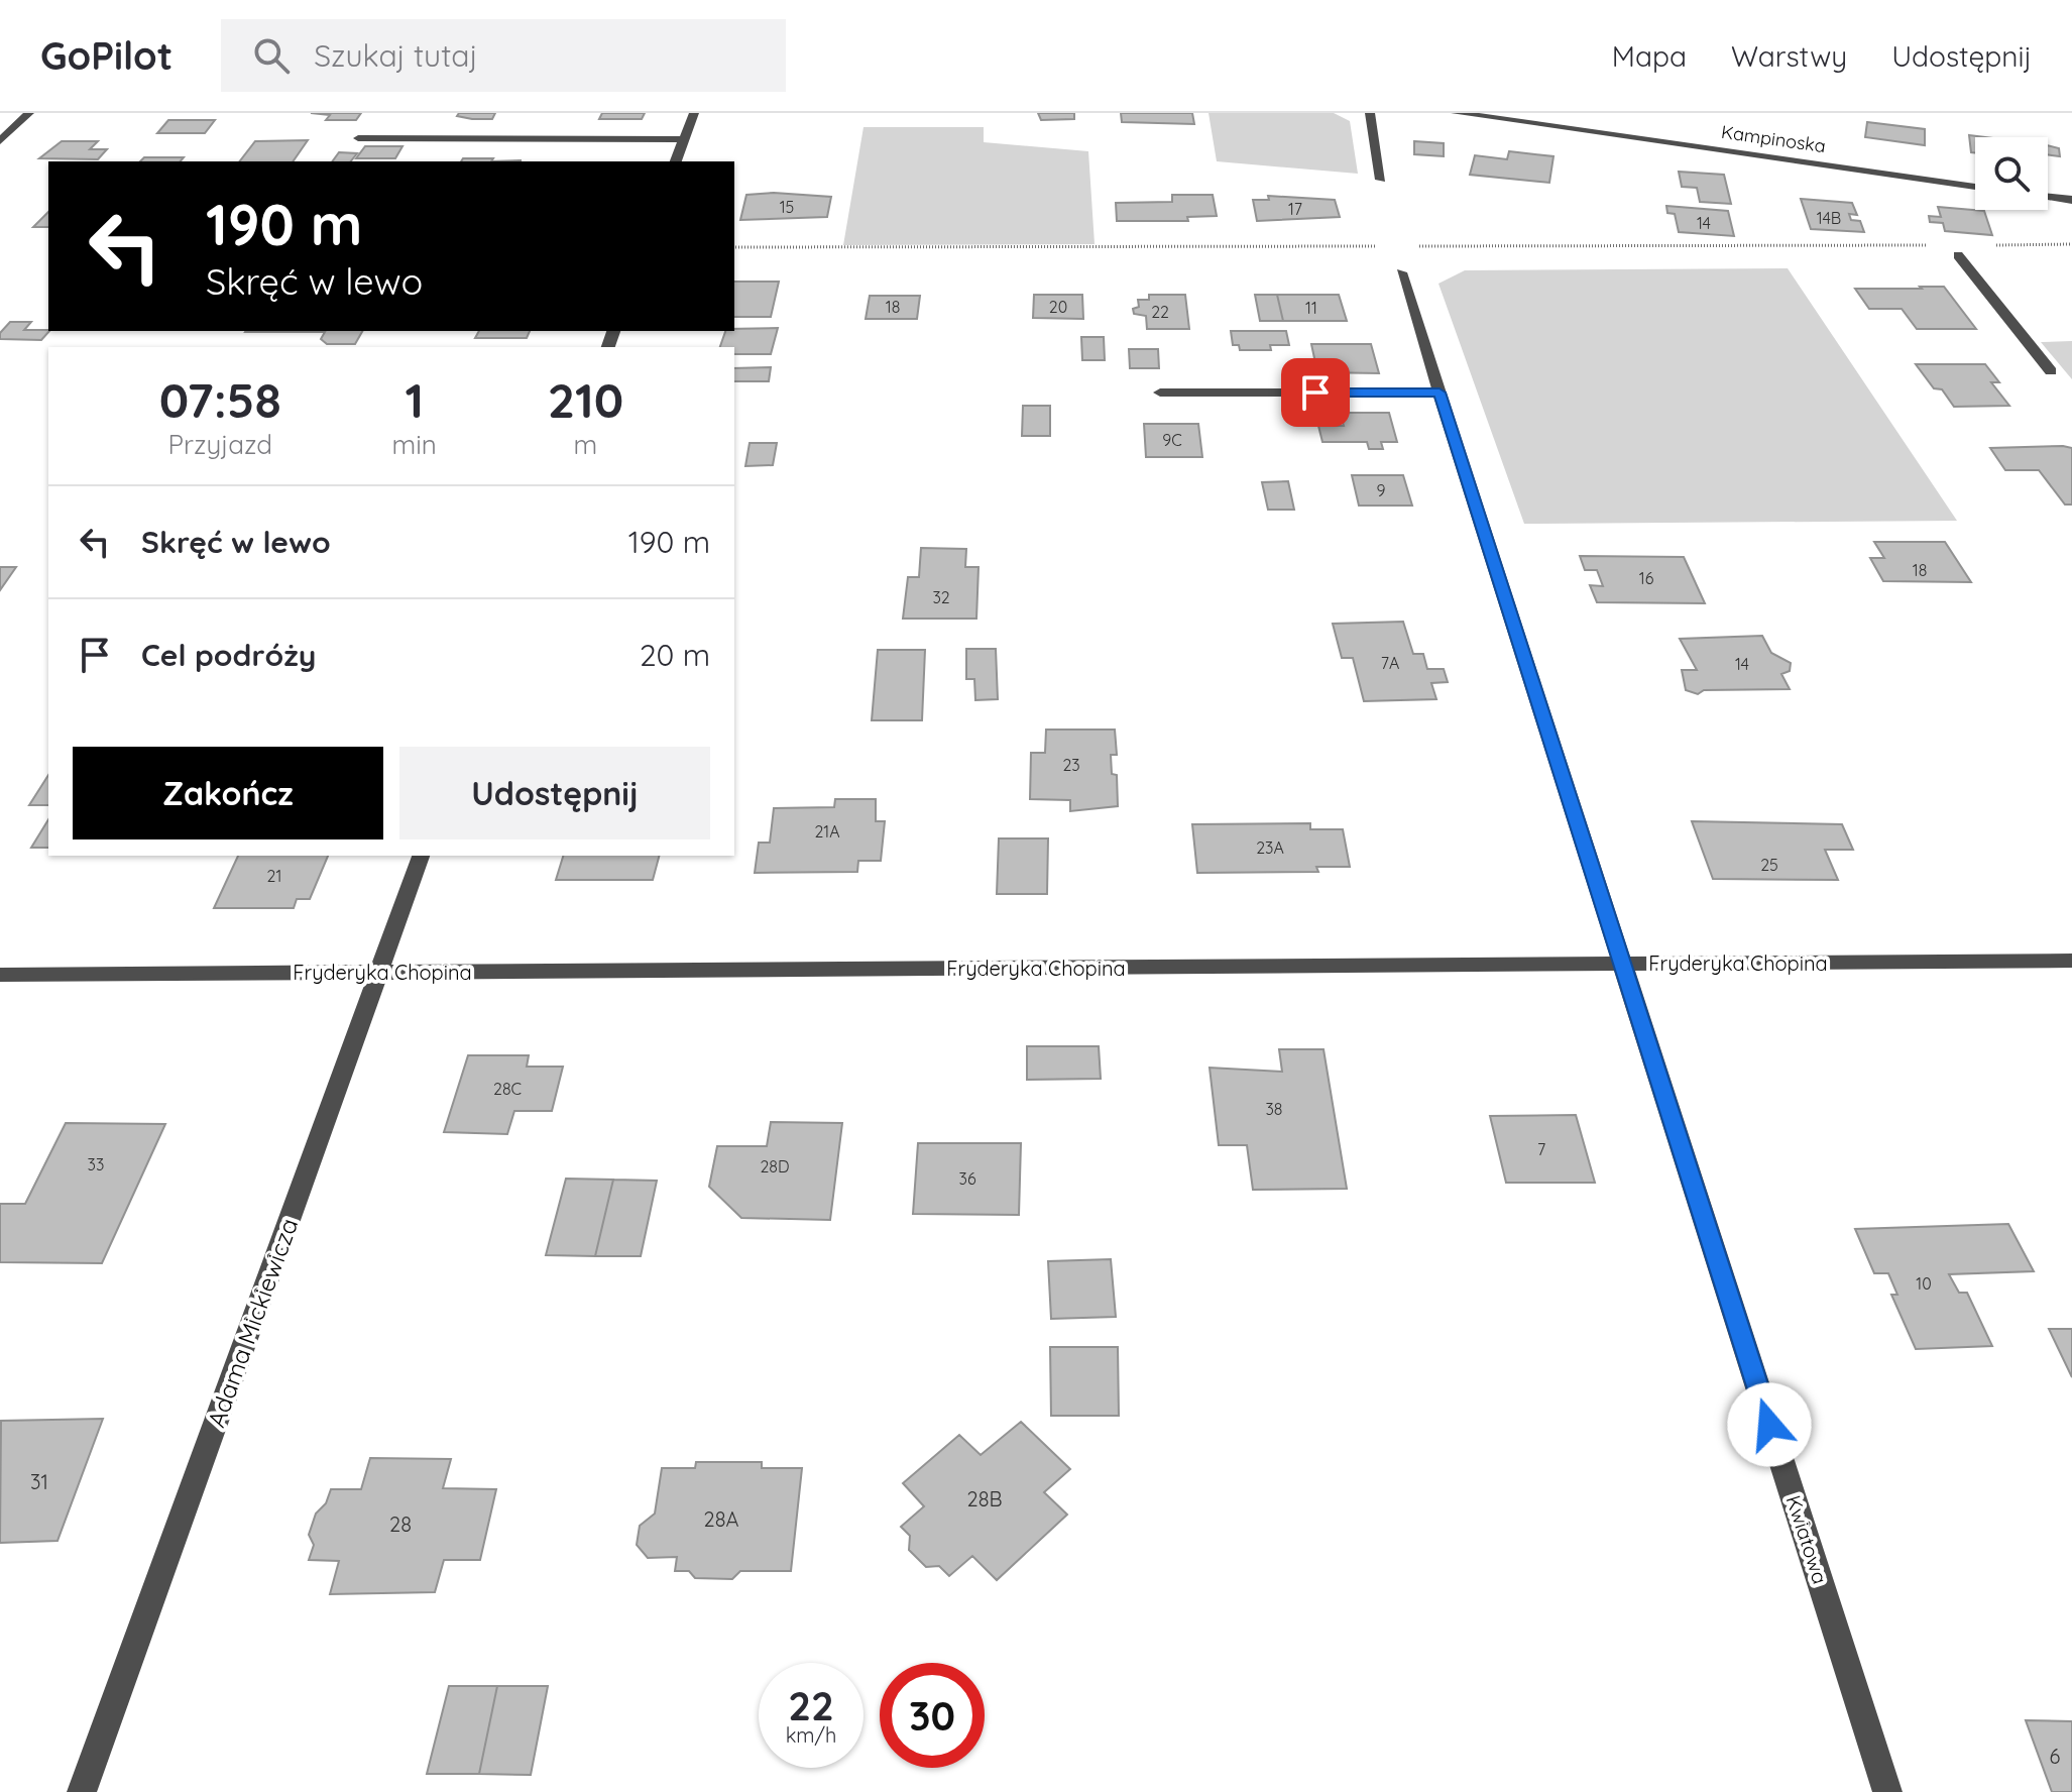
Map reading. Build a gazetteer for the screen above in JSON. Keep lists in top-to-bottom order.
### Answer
{
  "streets": {
    "street": [
      "Kampinoska",
      "Fryderyka Chopina",
      "Adama Mickiewicza",
      "Kwiatowa"
    ]
  },
  "crossings": [
    ["Fryderyka Chopina", "Adama Mickiewicza"],
    ["Fryderyka Chopina", "Kwiatowa"]
  ],
  "house_numbers": [
    "15",
    "17",
    "14B",
    "14",
    "18",
    "20",
    "11",
    "22",
    "9C",
    "9",
    "18",
    "16",
    "32",
    "7A",
    "14",
    "23",
    "21A",
    "23A",
    "25",
    "21",
    "28C",
    "38",
    "7",
    "33",
    "28D",
    "36",
    "10",
    "31",
    "28B",
    "28A",
    "28",
    "6"
  ],
  "page": {
    "header": "GoPilot",
    "search": "Szukaj tutaj",
    "nav": ["Mapa", "Warstwy", "Udostępnij"],
    "turn": ["190 m", "Skręć w lewo"],
    "eta": [
      "07:58",
      "Przyjazd",
      "1",
      "min",
      "210",
      "m"
    ],
    "list": [
      {
        "name": "Skręć w lewo",
        "value": "190 m"
      },
      {
        "name": "Cel podróży",
        "value": "20 m"
      }
    ],
    "buttons": ["Zakończ", "Udostępnij"],
    "speed": "22 km/h",
    "limit": "30"
  }
}
